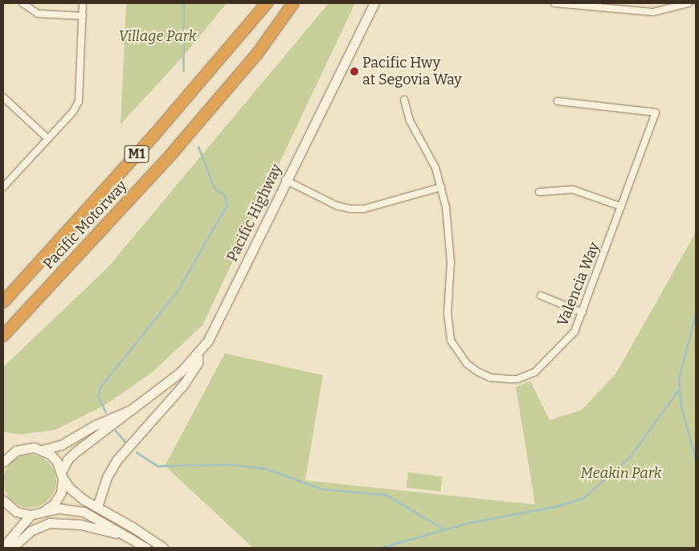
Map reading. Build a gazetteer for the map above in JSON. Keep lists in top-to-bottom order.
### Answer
{
  "streets": {
    "highway": ["M1", "Pacific Motorway"],
    "main road": ["Pacific Highway"],
    "street": ["Valencia Way"]
  },
  "parks": ["Village Park", "Meakin Park"],
  "places": ["Pacific Hwy at Segovia Way"]
}
